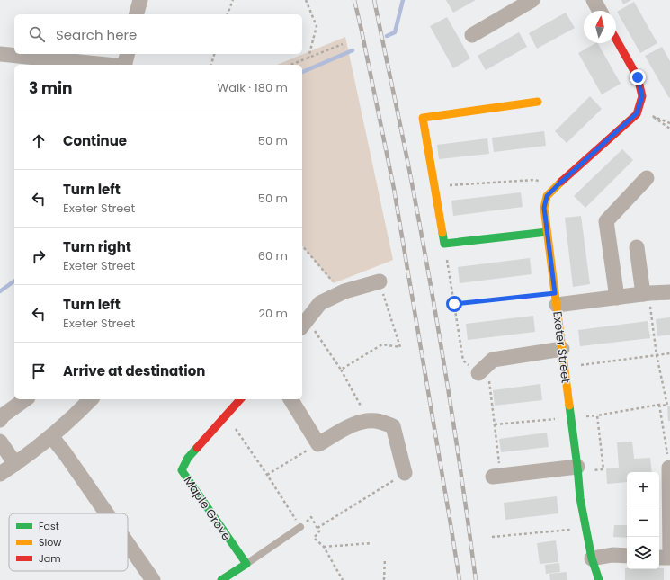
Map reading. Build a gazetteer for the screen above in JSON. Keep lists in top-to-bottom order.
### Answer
{
  "streets": {
    "street": ["Exeter Street", "Maple Grove"]
  },
  "legend": ["Fast", "Slow", "Jam"],
  "north": "top",
  "page": {
    "search": "Search here",
    "heading": ["3 min", "Walk · 180 m"],
    "list": [
      ["Continue", "50 m"],
      ["Turn left", "Exeter Street", "50 m"],
      ["Turn right", "Exeter Street", "60 m"],
      ["Turn left", "Exeter Street", "20 m"],
      "Arrive at destination"
    ],
    "map_buttons": ["+", "−"]
  }
}
